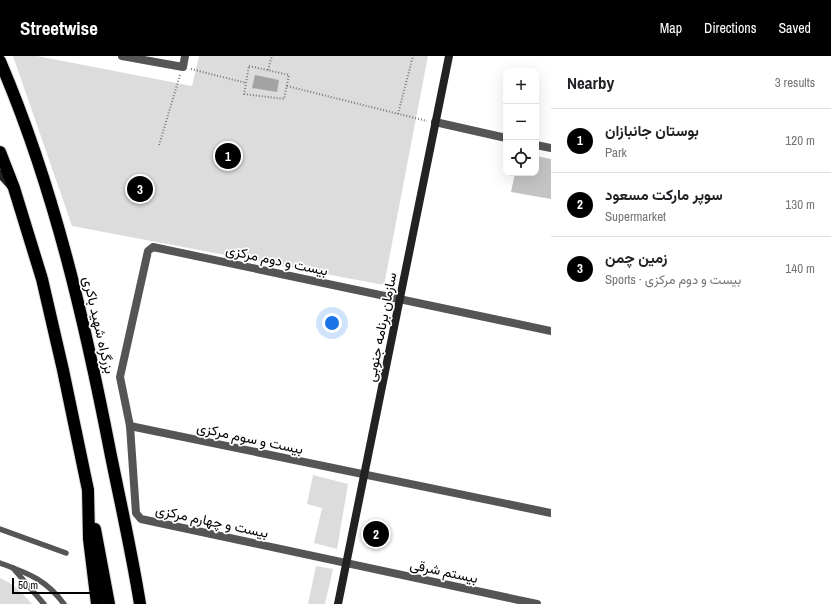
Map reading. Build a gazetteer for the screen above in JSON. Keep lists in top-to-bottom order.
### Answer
{
  "streets": {
    "highway": ["بزرگراه شهید باکری"],
    "street": [
      "بیست و دوم مرکزی",
      "سازمان برنامه جنوبی",
      "بیست و سوم مرکزی",
      "بیست و چهارم مرکزی",
      "بیستم شرقی"
    ]
  },
  "crossings": [
    ["بیست و دوم مرکزی", "سازمان برنامه جنوبی"],
    ["بیست و دوم مرکزی", "بیست و چهارم مرکزی"],
    ["سازمان برنامه جنوبی", "بیست و سوم مرکزی"],
    ["سازمان برنامه جنوبی", "بیست و چهارم مرکزی"],
    ["سازمان برنامه جنوبی", "بیستم شرقی"],
    ["بیست و سوم مرکزی", "بیست و چهارم مرکزی"],
    ["بیست و چهارم مرکزی", "بیستم شرقی"]
  ],
  "scale_bar": "50 m",
  "page": {
    "header": "Streetwise",
    "nav": ["Map", "Directions", "Saved"],
    "heading": ["Nearby", "3 results"],
    "map_buttons": ["+", "−"],
    "list": [
      {
        "mark": "1",
        "name": "بوستان جانبازان",
        "note": "Park",
        "value": "120 m"
      },
      {
        "mark": "2",
        "name": "سوپر مارکت مسعود",
        "note": "Supermarket",
        "value": "130 m"
      },
      {
        "mark": "3",
        "name": "زمین چمن",
        "note": "Sports · بیست و دوم مرکزی",
        "value": "140 m"
      }
    ],
    "pins": ["1", "3", "2"],
    "scale": "50 m"
  }
}
